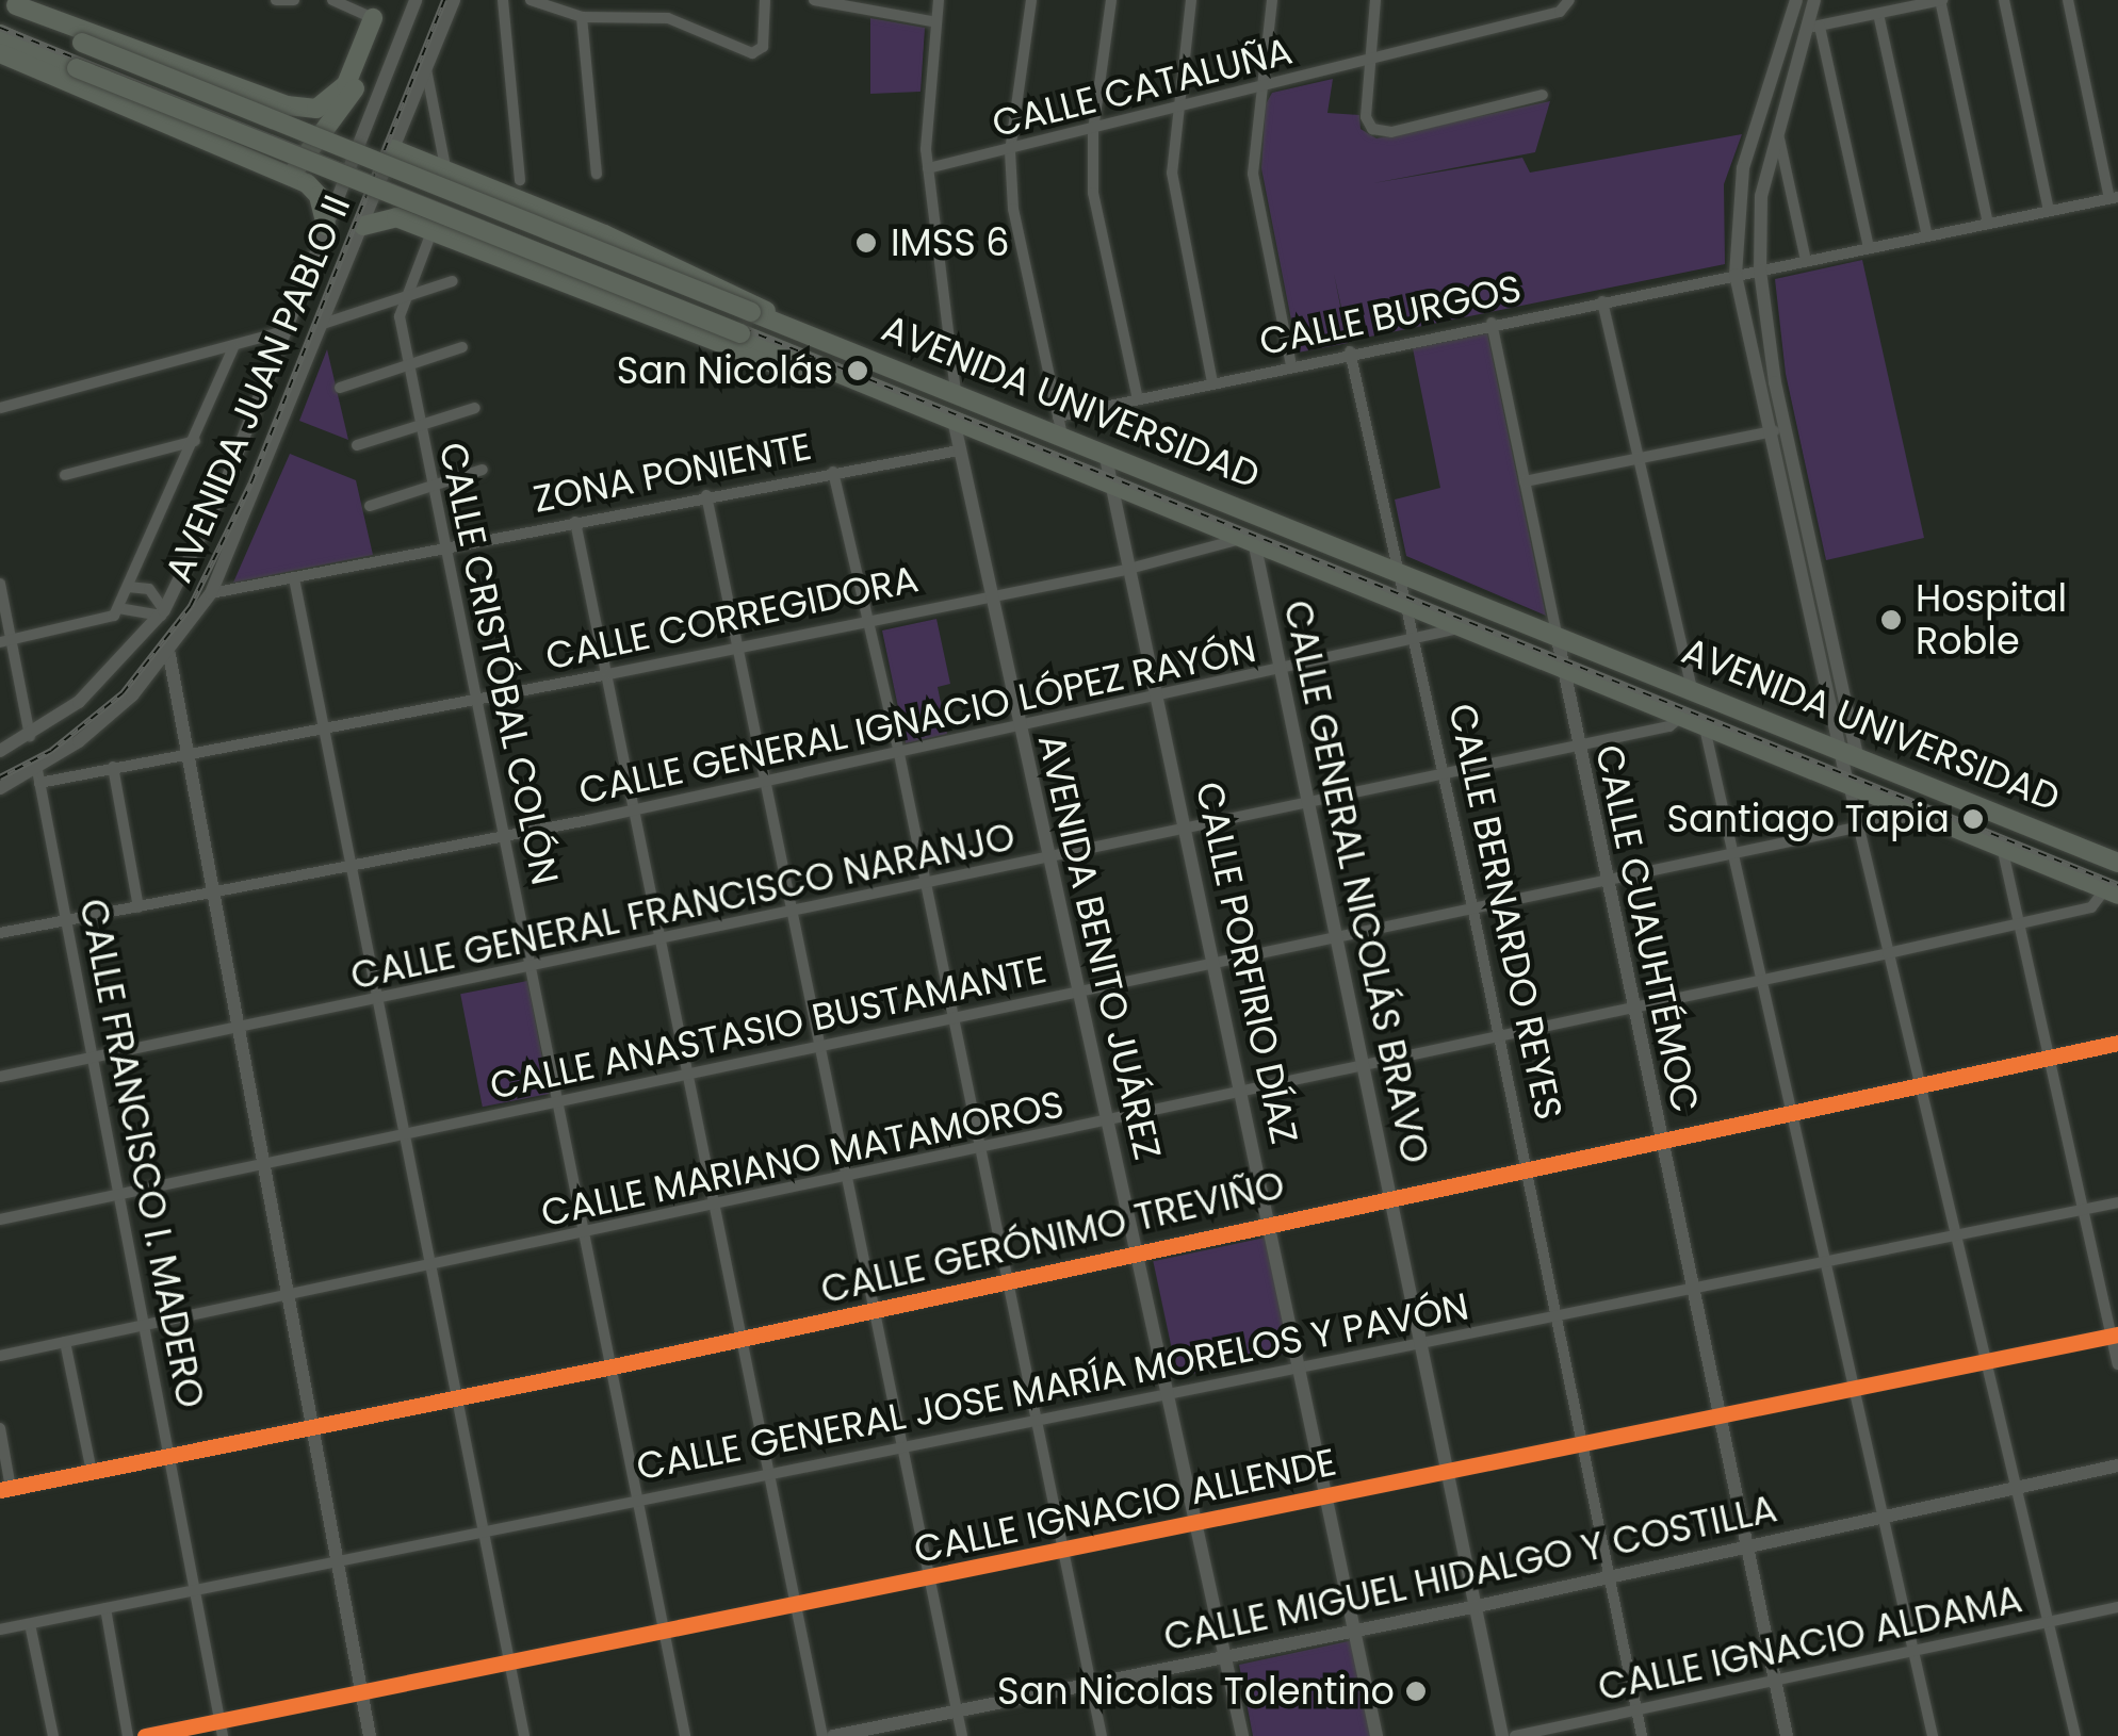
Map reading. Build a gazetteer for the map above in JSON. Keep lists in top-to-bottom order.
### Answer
{
  "streets": {
    "highway": ["AVENIDA UNIVERSIDAD"],
    "street": [
      "CALLE CATALUÑA",
      "CALLE BURGOS",
      "AVENIDA JUAN PABLO II",
      "ZONA PONIENTE",
      "CALLE CORREGIDORA",
      "CALLE CRISTÓBAL COLÓN",
      "CALLE GENERAL IGNACIO LÓPEZ RAYÓN",
      "CALLE GENERAL NICOLÁS BRAVO",
      "CALLE GENERAL FRANCISCO NARANJO",
      "CALLE BERNARDO REYES",
      "CALLE CUAUHTÉMOC",
      "AVENIDA BENITO JUÁREZ",
      "CALLE PORFIRIO DÍAZ",
      "CALLE ANASTASIO BUSTAMANTE",
      "CALLE FRANCISCO I. MADERO",
      "CALLE MARIANO MATAMOROS",
      "CALLE GERÓNIMO TREVIÑO",
      "CALLE GENERAL JOSE MARÍA MORELOS Y PAVÓN",
      "CALLE IGNACIO ALLENDE",
      "CALLE MIGUEL HIDALGO Y COSTILLA",
      "CALLE IGNACIO ALDAMA"
    ]
  },
  "crossings": [
    ["CALLE BURGOS", "AVENIDA UNIVERSIDAD"],
    ["CALLE BURGOS", "CALLE BERNARDO REYES"],
    ["AVENIDA JUAN PABLO II", "ZONA PONIENTE"],
    ["AVENIDA JUAN PABLO II", "CALLE CORREGIDORA"],
    ["AVENIDA JUAN PABLO II", "CALLE FRANCISCO I. MADERO"],
    ["AVENIDA UNIVERSIDAD", "CALLE CORREGIDORA"],
    ["AVENIDA UNIVERSIDAD", "CALLE GENERAL IGNACIO LÓPEZ RAYÓN"],
    ["AVENIDA UNIVERSIDAD", "CALLE GENERAL NICOLÁS BRAVO"],
    ["AVENIDA UNIVERSIDAD", "CALLE GENERAL FRANCISCO NARANJO"],
    ["AVENIDA UNIVERSIDAD", "CALLE BERNARDO REYES"],
    ["AVENIDA UNIVERSIDAD", "CALLE CUAUHTÉMOC"],
    ["AVENIDA UNIVERSIDAD", "AVENIDA BENITO JUÁREZ"],
    ["AVENIDA UNIVERSIDAD", "CALLE PORFIRIO DÍAZ"],
    ["AVENIDA UNIVERSIDAD", "CALLE ANASTASIO BUSTAMANTE"],
    ["AVENIDA UNIVERSIDAD", "CALLE MARIANO MATAMOROS"],
    ["ZONA PONIENTE", "CALLE CRISTÓBAL COLÓN"],
    ["ZONA PONIENTE", "AVENIDA BENITO JUÁREZ"],
    ["CALLE CORREGIDORA", "CALLE CRISTÓBAL COLÓN"],
    ["CALLE CORREGIDORA", "CALLE GENERAL NICOLÁS BRAVO"],
    ["CALLE CORREGIDORA", "AVENIDA BENITO JUÁREZ"],
    ["CALLE CORREGIDORA", "CALLE PORFIRIO DÍAZ"],
    ["CALLE CORREGIDORA", "CALLE FRANCISCO I. MADERO"],
    ["CALLE CRISTÓBAL COLÓN", "CALLE GENERAL IGNACIO LÓPEZ RAYÓN"],
    ["CALLE CRISTÓBAL COLÓN", "CALLE GENERAL FRANCISCO NARANJO"],
    ["CALLE CRISTÓBAL COLÓN", "CALLE ANASTASIO BUSTAMANTE"],
    ["CALLE CRISTÓBAL COLÓN", "CALLE MARIANO MATAMOROS"],
    ["CALLE CRISTÓBAL COLÓN", "CALLE GERÓNIMO TREVIÑO"],
    ["CALLE CRISTÓBAL COLÓN", "CALLE GENERAL JOSE MARÍA MORELOS Y PAVÓN"],
    ["CALLE CRISTÓBAL COLÓN", "CALLE IGNACIO ALLENDE"],
    ["CALLE GENERAL IGNACIO LÓPEZ RAYÓN", "CALLE GENERAL NICOLÁS BRAVO"],
    ["CALLE GENERAL IGNACIO LÓPEZ RAYÓN", "CALLE BERNARDO REYES"],
    ["CALLE GENERAL IGNACIO LÓPEZ RAYÓN", "AVENIDA BENITO JUÁREZ"],
    ["CALLE GENERAL IGNACIO LÓPEZ RAYÓN", "CALLE PORFIRIO DÍAZ"],
    ["CALLE GENERAL IGNACIO LÓPEZ RAYÓN", "CALLE FRANCISCO I. MADERO"],
    ["CALLE GENERAL NICOLÁS BRAVO", "CALLE GENERAL FRANCISCO NARANJO"],
    ["CALLE GENERAL NICOLÁS BRAVO", "CALLE ANASTASIO BUSTAMANTE"],
    ["CALLE GENERAL NICOLÁS BRAVO", "CALLE MARIANO MATAMOROS"],
    ["CALLE GENERAL NICOLÁS BRAVO", "CALLE GERÓNIMO TREVIÑO"],
    ["CALLE GENERAL NICOLÁS BRAVO", "CALLE GENERAL JOSE MARÍA MORELOS Y PAVÓN"],
    ["CALLE GENERAL NICOLÁS BRAVO", "CALLE IGNACIO ALLENDE"],
    ["CALLE GENERAL NICOLÁS BRAVO", "CALLE MIGUEL HIDALGO Y COSTILLA"],
    ["CALLE GENERAL FRANCISCO NARANJO", "CALLE BERNARDO REYES"],
    ["CALLE GENERAL FRANCISCO NARANJO", "CALLE CUAUHTÉMOC"],
    ["CALLE GENERAL FRANCISCO NARANJO", "AVENIDA BENITO JUÁREZ"],
    ["CALLE GENERAL FRANCISCO NARANJO", "CALLE PORFIRIO DÍAZ"],
    ["CALLE GENERAL FRANCISCO NARANJO", "CALLE FRANCISCO I. MADERO"],
    ["CALLE BERNARDO REYES", "CALLE ANASTASIO BUSTAMANTE"],
    ["CALLE BERNARDO REYES", "CALLE MARIANO MATAMOROS"],
    ["CALLE BERNARDO REYES", "CALLE GERÓNIMO TREVIÑO"],
    ["CALLE BERNARDO REYES", "CALLE GENERAL JOSE MARÍA MORELOS Y PAVÓN"],
    ["CALLE BERNARDO REYES", "CALLE IGNACIO ALLENDE"],
    ["CALLE BERNARDO REYES", "CALLE MIGUEL HIDALGO Y COSTILLA"],
    ["CALLE BERNARDO REYES", "CALLE IGNACIO ALDAMA"],
    ["CALLE CUAUHTÉMOC", "CALLE ANASTASIO BUSTAMANTE"],
    ["CALLE CUAUHTÉMOC", "CALLE MARIANO MATAMOROS"],
    ["CALLE CUAUHTÉMOC", "CALLE GERÓNIMO TREVIÑO"],
    ["CALLE CUAUHTÉMOC", "CALLE GENERAL JOSE MARÍA MORELOS Y PAVÓN"],
    ["CALLE CUAUHTÉMOC", "CALLE IGNACIO ALLENDE"],
    ["CALLE CUAUHTÉMOC", "CALLE MIGUEL HIDALGO Y COSTILLA"],
    ["CALLE CUAUHTÉMOC", "CALLE IGNACIO ALDAMA"],
    ["AVENIDA BENITO JUÁREZ", "CALLE ANASTASIO BUSTAMANTE"],
    ["AVENIDA BENITO JUÁREZ", "CALLE MARIANO MATAMOROS"],
    ["AVENIDA BENITO JUÁREZ", "CALLE GERÓNIMO TREVIÑO"],
    ["AVENIDA BENITO JUÁREZ", "CALLE GENERAL JOSE MARÍA MORELOS Y PAVÓN"],
    ["AVENIDA BENITO JUÁREZ", "CALLE IGNACIO ALLENDE"],
    ["AVENIDA BENITO JUÁREZ", "CALLE MIGUEL HIDALGO Y COSTILLA"],
    ["CALLE PORFIRIO DÍAZ", "CALLE ANASTASIO BUSTAMANTE"],
    ["CALLE PORFIRIO DÍAZ", "CALLE MARIANO MATAMOROS"],
    ["CALLE PORFIRIO DÍAZ", "CALLE GERÓNIMO TREVIÑO"],
    ["CALLE PORFIRIO DÍAZ", "CALLE GENERAL JOSE MARÍA MORELOS Y PAVÓN"],
    ["CALLE PORFIRIO DÍAZ", "CALLE IGNACIO ALLENDE"],
    ["CALLE PORFIRIO DÍAZ", "CALLE MIGUEL HIDALGO Y COSTILLA"],
    ["CALLE ANASTASIO BUSTAMANTE", "CALLE FRANCISCO I. MADERO"],
    ["CALLE FRANCISCO I. MADERO", "CALLE MARIANO MATAMOROS"],
    ["CALLE FRANCISCO I. MADERO", "CALLE GERÓNIMO TREVIÑO"],
    ["CALLE FRANCISCO I. MADERO", "CALLE GENERAL JOSE MARÍA MORELOS Y PAVÓN"],
    ["CALLE FRANCISCO I. MADERO", "CALLE IGNACIO ALLENDE"]
  ],
  "places": [
    "IMSS 6",
    "San Nicolás",
    "Hospital Roble",
    "Santiago Tapia",
    "San Nicolas Tolentino"
  ]
}
